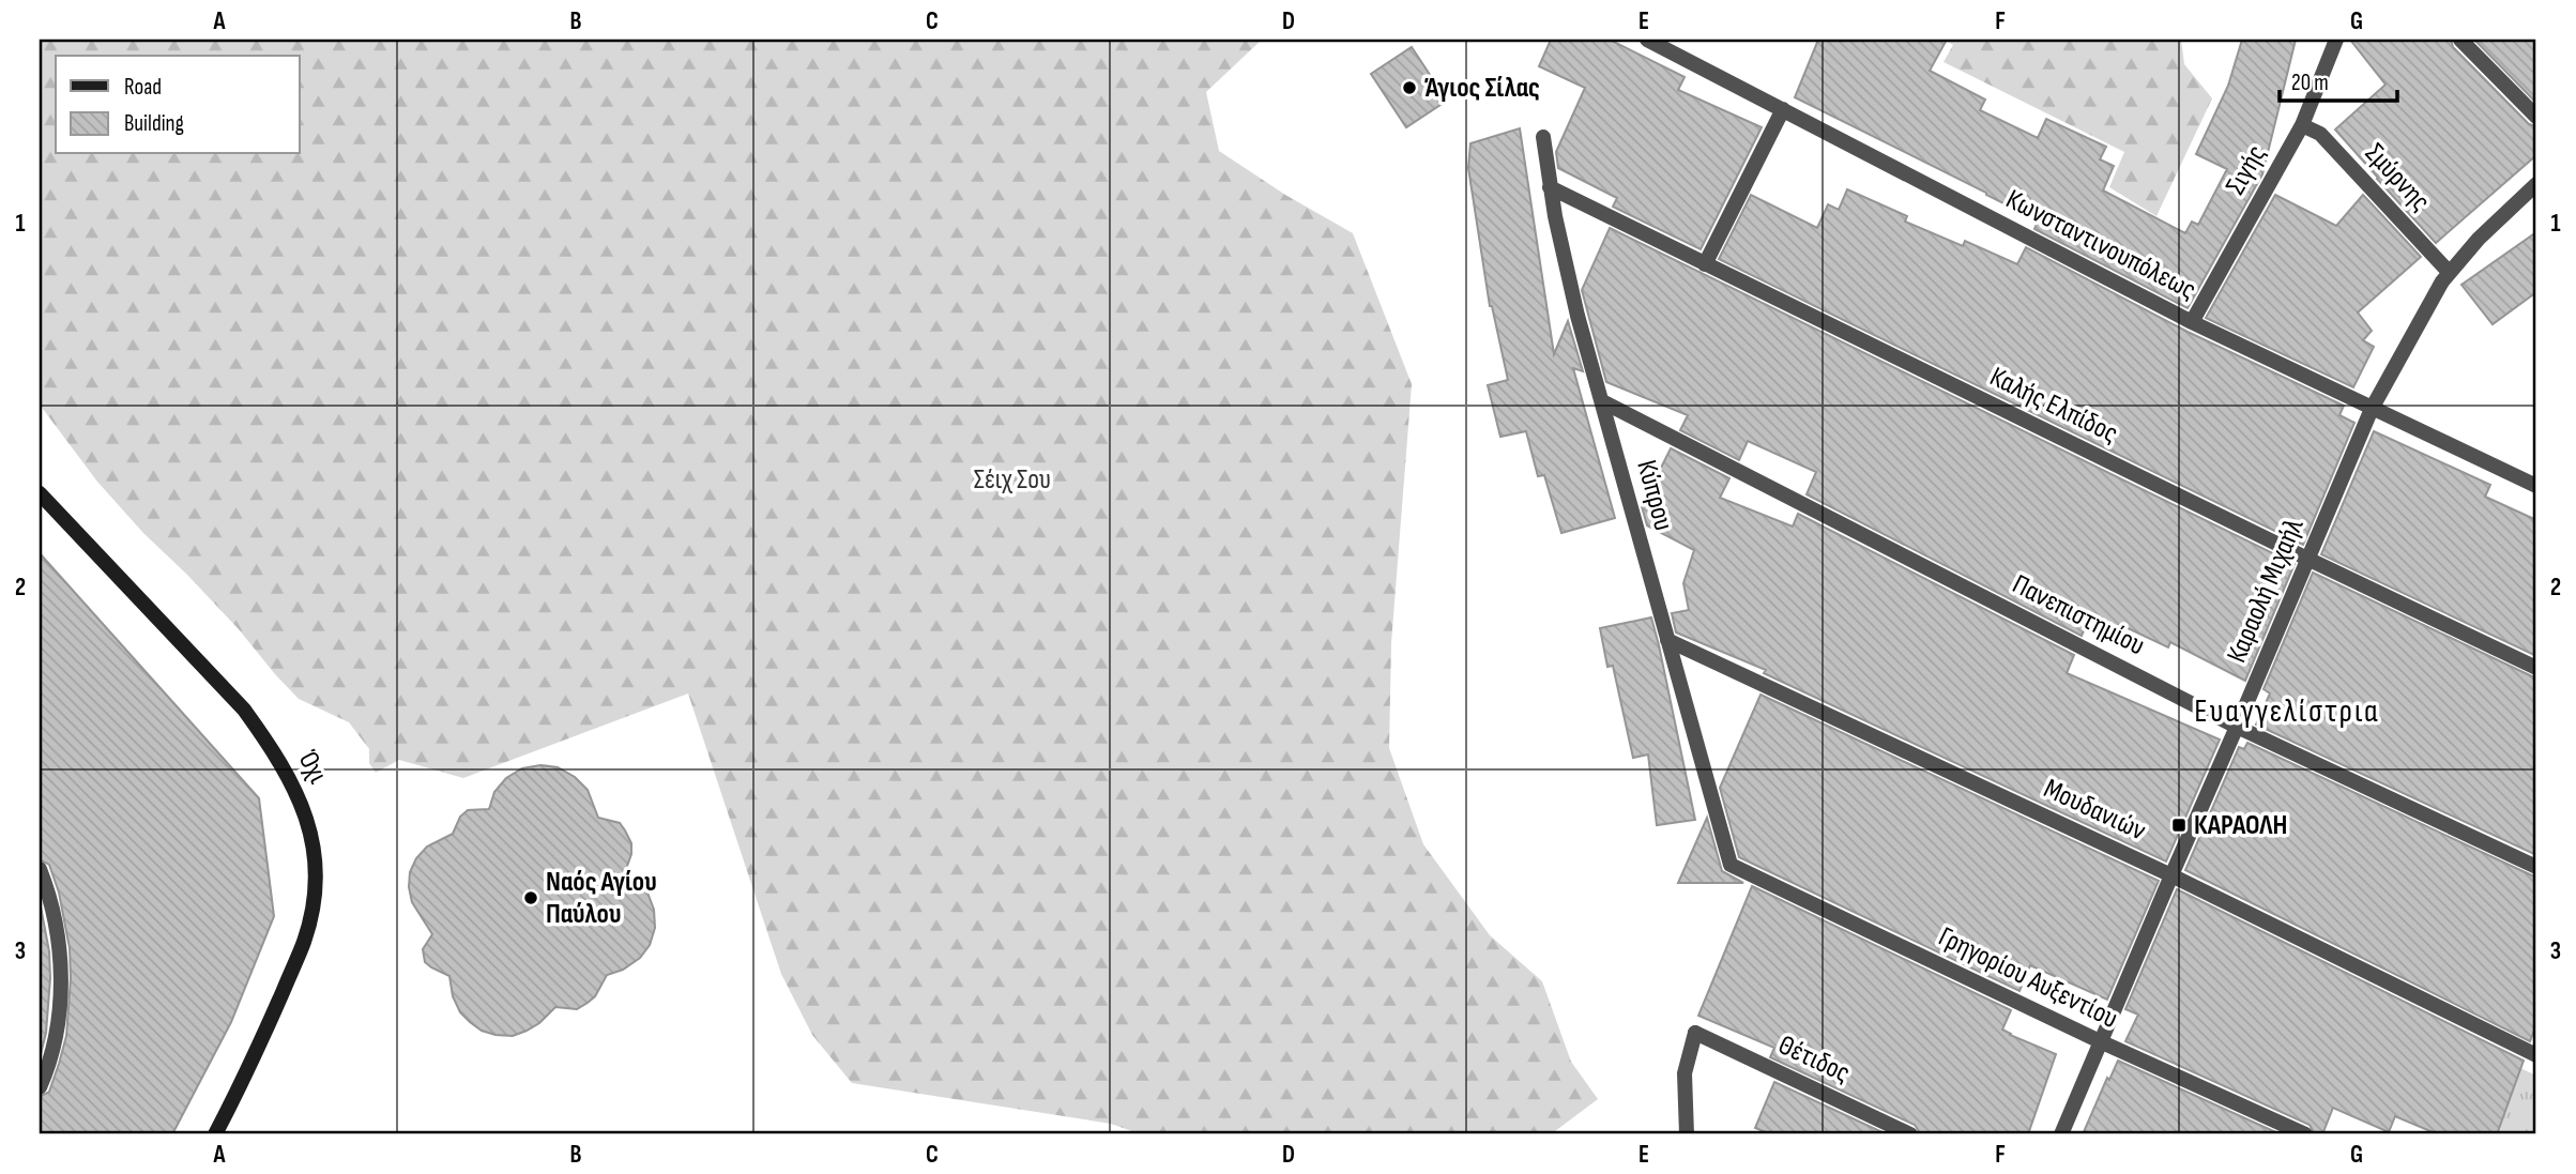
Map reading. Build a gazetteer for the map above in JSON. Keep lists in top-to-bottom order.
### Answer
{
  "streets": {
    "main road": ["Όχι"],
    "street": [
      "Σιγής",
      "Σμύρνης",
      "Κωνσταντινουπόλεως",
      "Καλής Ελπίδος",
      "Κύπρου",
      "Καραολή Μιχαήλ",
      "Πανεπιστημίου",
      "Μουδανιών",
      "Γρηγορίου Αυξεντίου",
      "Θέτιδος"
    ]
  },
  "crossings": [
    ["Σιγής", "Σμύρνης"],
    ["Σιγής", "Κωνσταντινουπόλεως"],
    ["Σμύρνης", "Καραολή Μιχαήλ"],
    ["Κωνσταντινουπόλεως", "Καραολή Μιχαήλ"],
    ["Καλής Ελπίδος", "Κύπρου"],
    ["Καλής Ελπίδος", "Καραολή Μιχαήλ"],
    ["Κύπρου", "Πανεπιστημίου"],
    ["Κύπρου", "Μουδανιών"],
    ["Κύπρου", "Γρηγορίου Αυξεντίου"],
    ["Καραολή Μιχαήλ", "Πανεπιστημίου"],
    ["Καραολή Μιχαήλ", "Μουδανιών"],
    ["Καραολή Μιχαήλ", "Γρηγορίου Αυξεντίου"]
  ],
  "districts": ["Ευαγγελίστρια"],
  "parks": ["Σέιχ Σου"],
  "places": {
    "other": ["Άγιος Σίλας", "Ναός Αγίου Παύλου"],
    "transit": ["ΚΑΡΑΟΛΗ"]
  },
  "legend": ["Road", "Building"],
  "scale_bar": "20 m",
  "grid": {
    "columns": [
      "A",
      "B",
      "C",
      "D",
      "E",
      "F",
      "G"
    ],
    "rows": ["1", "2", "3"]
  }
}
